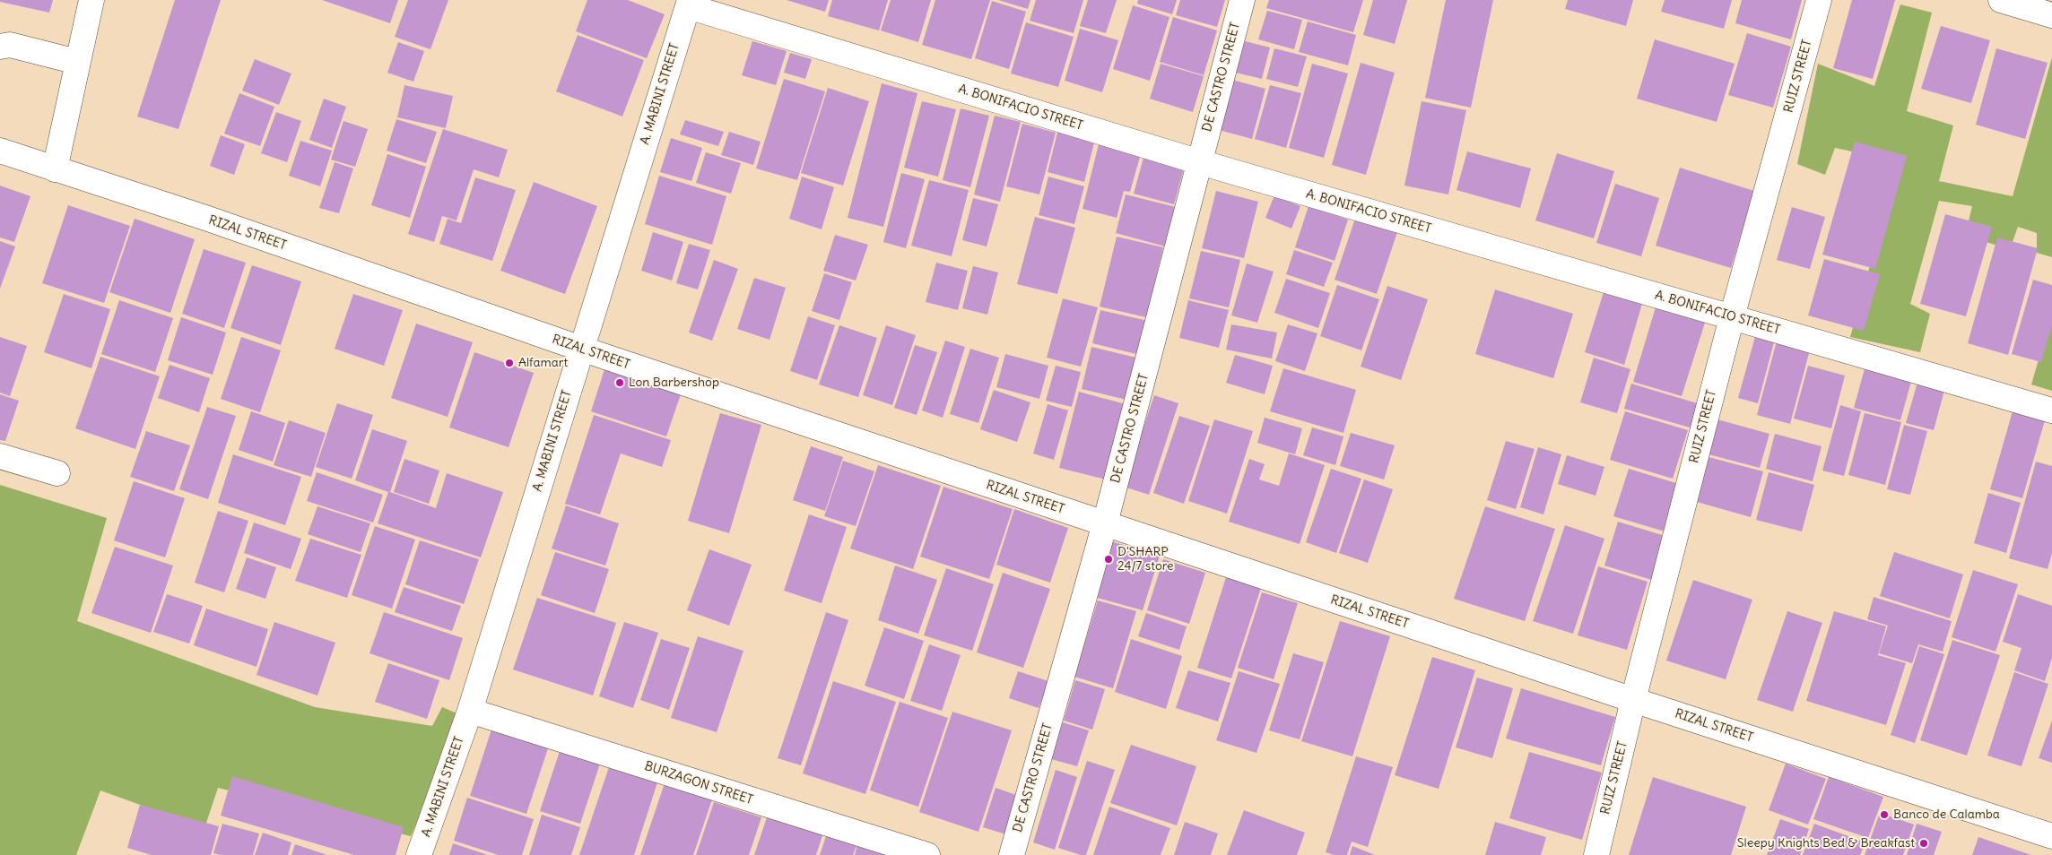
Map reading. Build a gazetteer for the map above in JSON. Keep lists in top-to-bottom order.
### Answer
{
  "streets": {
    "street": [
      "RUIZ STREET",
      "DE CASTRO STREET",
      "A. MABINI STREET",
      "A. BONIFACIO STREET",
      "RIZAL STREET",
      "BURZAGON STREET"
    ]
  },
  "crossings": [
    ["RUIZ STREET", "A. BONIFACIO STREET"],
    ["RUIZ STREET", "RIZAL STREET"],
    ["DE CASTRO STREET", "A. BONIFACIO STREET"],
    ["DE CASTRO STREET", "RIZAL STREET"],
    ["A. MABINI STREET", "A. BONIFACIO STREET"],
    ["A. MABINI STREET", "RIZAL STREET"],
    ["A. MABINI STREET", "BURZAGON STREET"]
  ],
  "places": [
    "Alfamart",
    "Lon Barbershop",
    "D'SHARP 24/7 store",
    "Banco de Calamba",
    "Sleepy Knights Bed & Breakfast"
  ]
}
